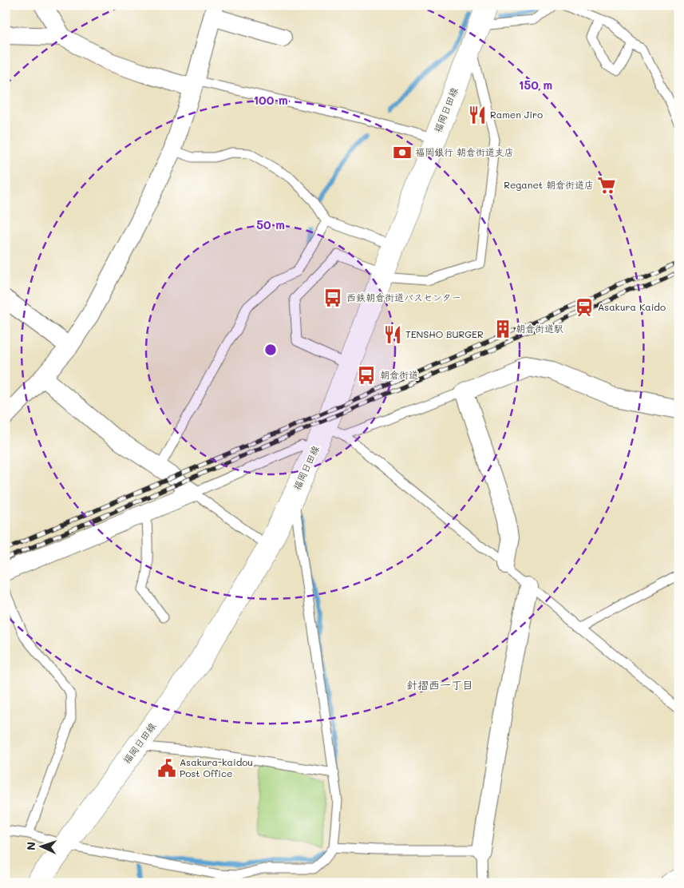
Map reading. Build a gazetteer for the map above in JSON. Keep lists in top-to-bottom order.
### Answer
{
  "streets": {
    "main road": ["福岡日田線"]
  },
  "districts": ["針摺西一丁目"],
  "places": {
    "restaurant": ["Ramen Jiro", "TENSHO BURGER"],
    "bank": ["福岡銀行 朝倉街道支店"],
    "supermarket": ["Reganet 朝倉街道店"],
    "bus stop": ["西鉄朝倉街道バスセンター", "朝倉街道"],
    "station": ["Asakura Kaido"],
    "building": ["朝倉街道駅"],
    "public building": ["Asakura-kaidou Post Office"]
  },
  "north": "left",
  "rings": ["150 m", "100 m", "50 m"]
}
